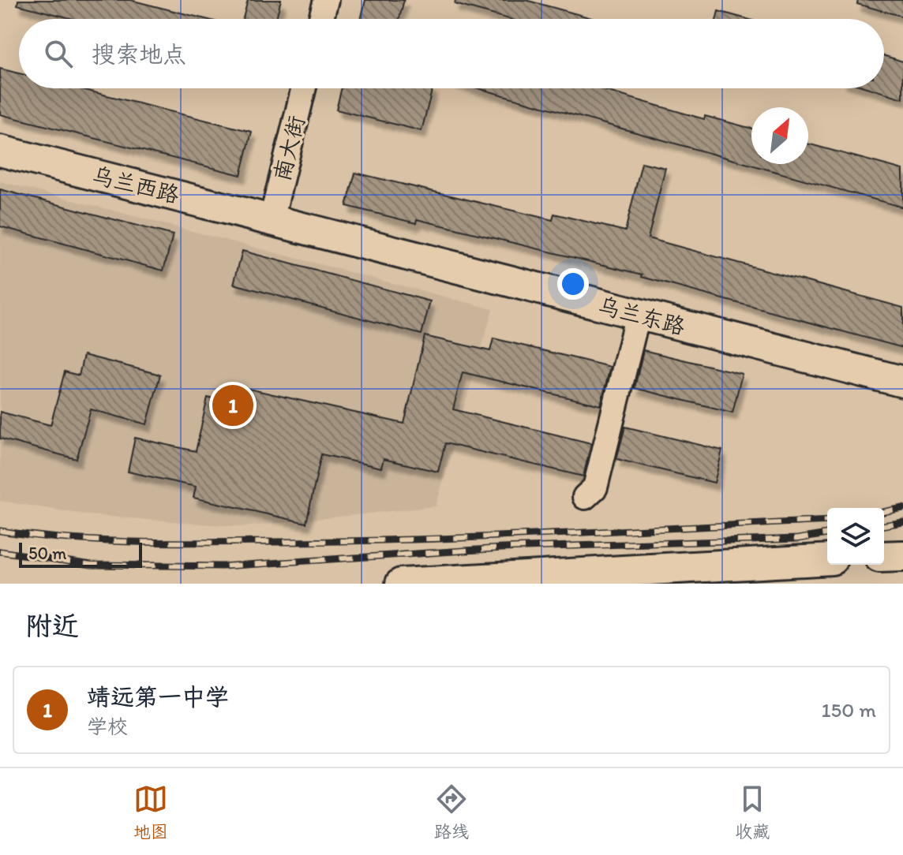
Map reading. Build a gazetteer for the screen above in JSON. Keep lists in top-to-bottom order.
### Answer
{
  "streets": {
    "main road": ["乌兰西路", "乌兰东路"],
    "street": ["南大街"]
  },
  "crossings": [
    ["南大街", "乌兰西路"],
    ["南大街", "乌兰东路"],
    ["乌兰西路", "乌兰东路"]
  ],
  "scale_bar": "50 m",
  "north": "top right",
  "page": {
    "search": "搜索地点",
    "pins": "1",
    "scale": "50 m",
    "heading": "附近",
    "list": [
      {
        "mark": "1",
        "name": "靖远第一中学",
        "note": "学校",
        "value": "150 m"
      }
    ],
    "nav": ["地图", "路线", "收藏"]
  }
}
